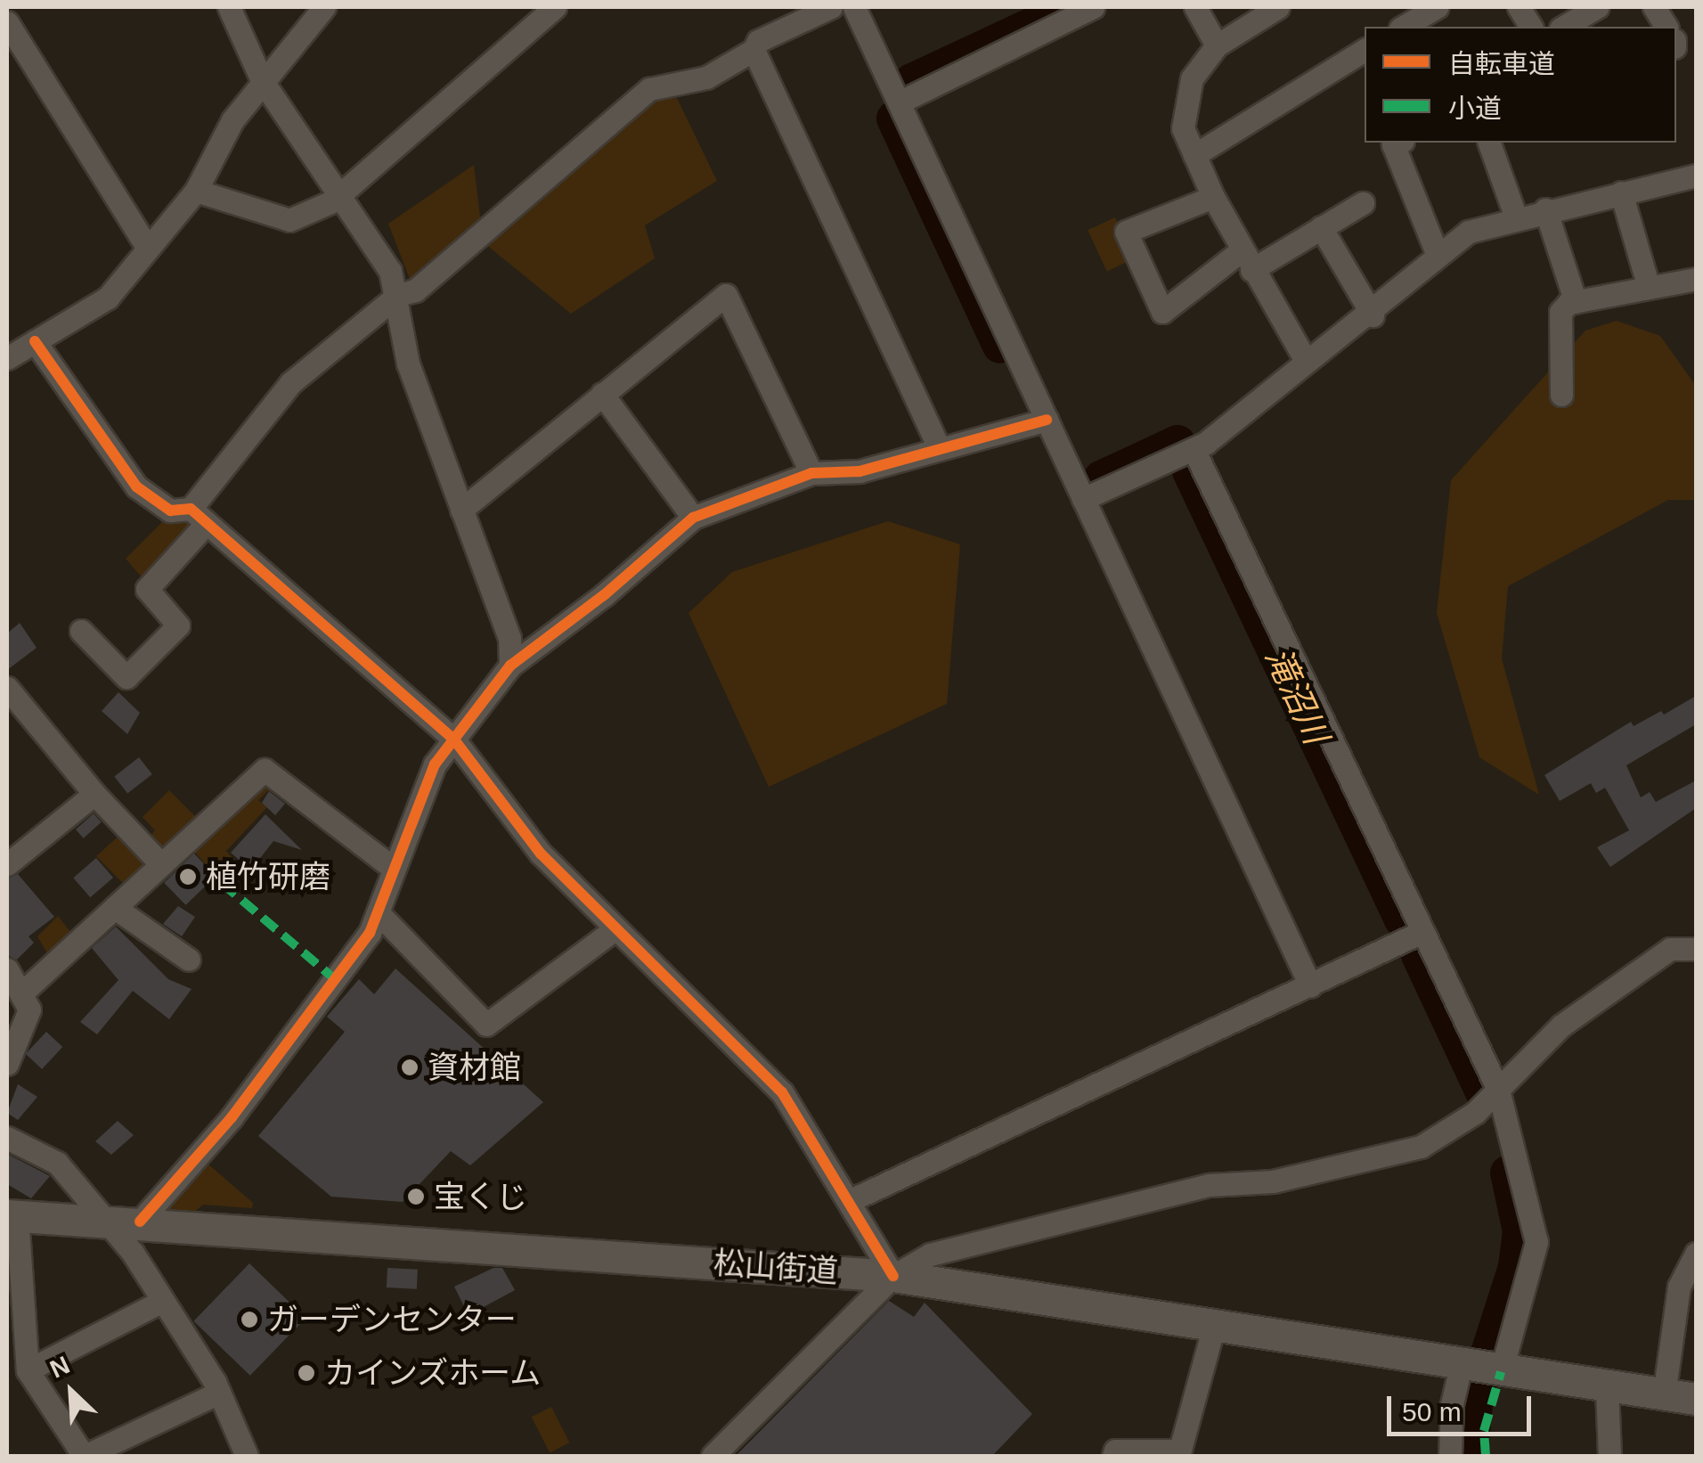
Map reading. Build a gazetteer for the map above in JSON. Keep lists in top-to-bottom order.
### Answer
{
  "streets": {
    "main road": ["松山街道"]
  },
  "water": ["滝沼川"],
  "places": [
    "植竹研磨",
    "資材館",
    "宝くじ",
    "ガーデンセンター",
    "カインズホーム"
  ],
  "legend": ["自転車道", "小道"],
  "scale_bar": "50 m",
  "north": "top left"
}
